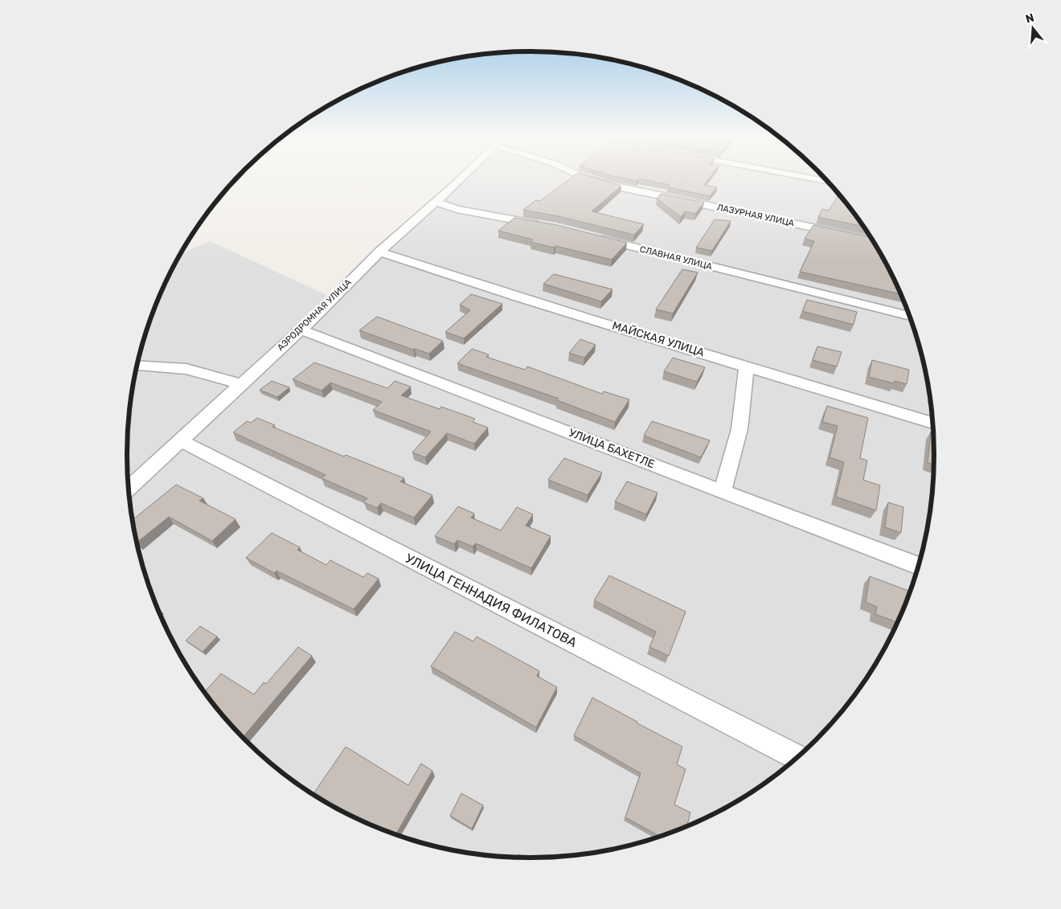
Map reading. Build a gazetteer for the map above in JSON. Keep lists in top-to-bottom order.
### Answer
{
  "streets": {
    "street": [
      "ЛАЗУРНАЯ УЛИЦА",
      "СЛАВНАЯ УЛИЦА",
      "АЭРОДРОМНАЯ УЛИЦА",
      "МАЙСКАЯ УЛИЦА",
      "УЛИЦА БАХЕТЛЕ",
      "УЛИЦА ГЕННАДИЯ ФИЛАТОВА"
    ]
  },
  "crossings": [
    ["АЭРОДРОМНАЯ УЛИЦА", "МАЙСКАЯ УЛИЦА"],
    ["АЭРОДРОМНАЯ УЛИЦА", "УЛИЦА БАХЕТЛЕ"],
    ["АЭРОДРОМНАЯ УЛИЦА", "УЛИЦА ГЕННАДИЯ ФИЛАТОВА"]
  ],
  "north": "top"
}
